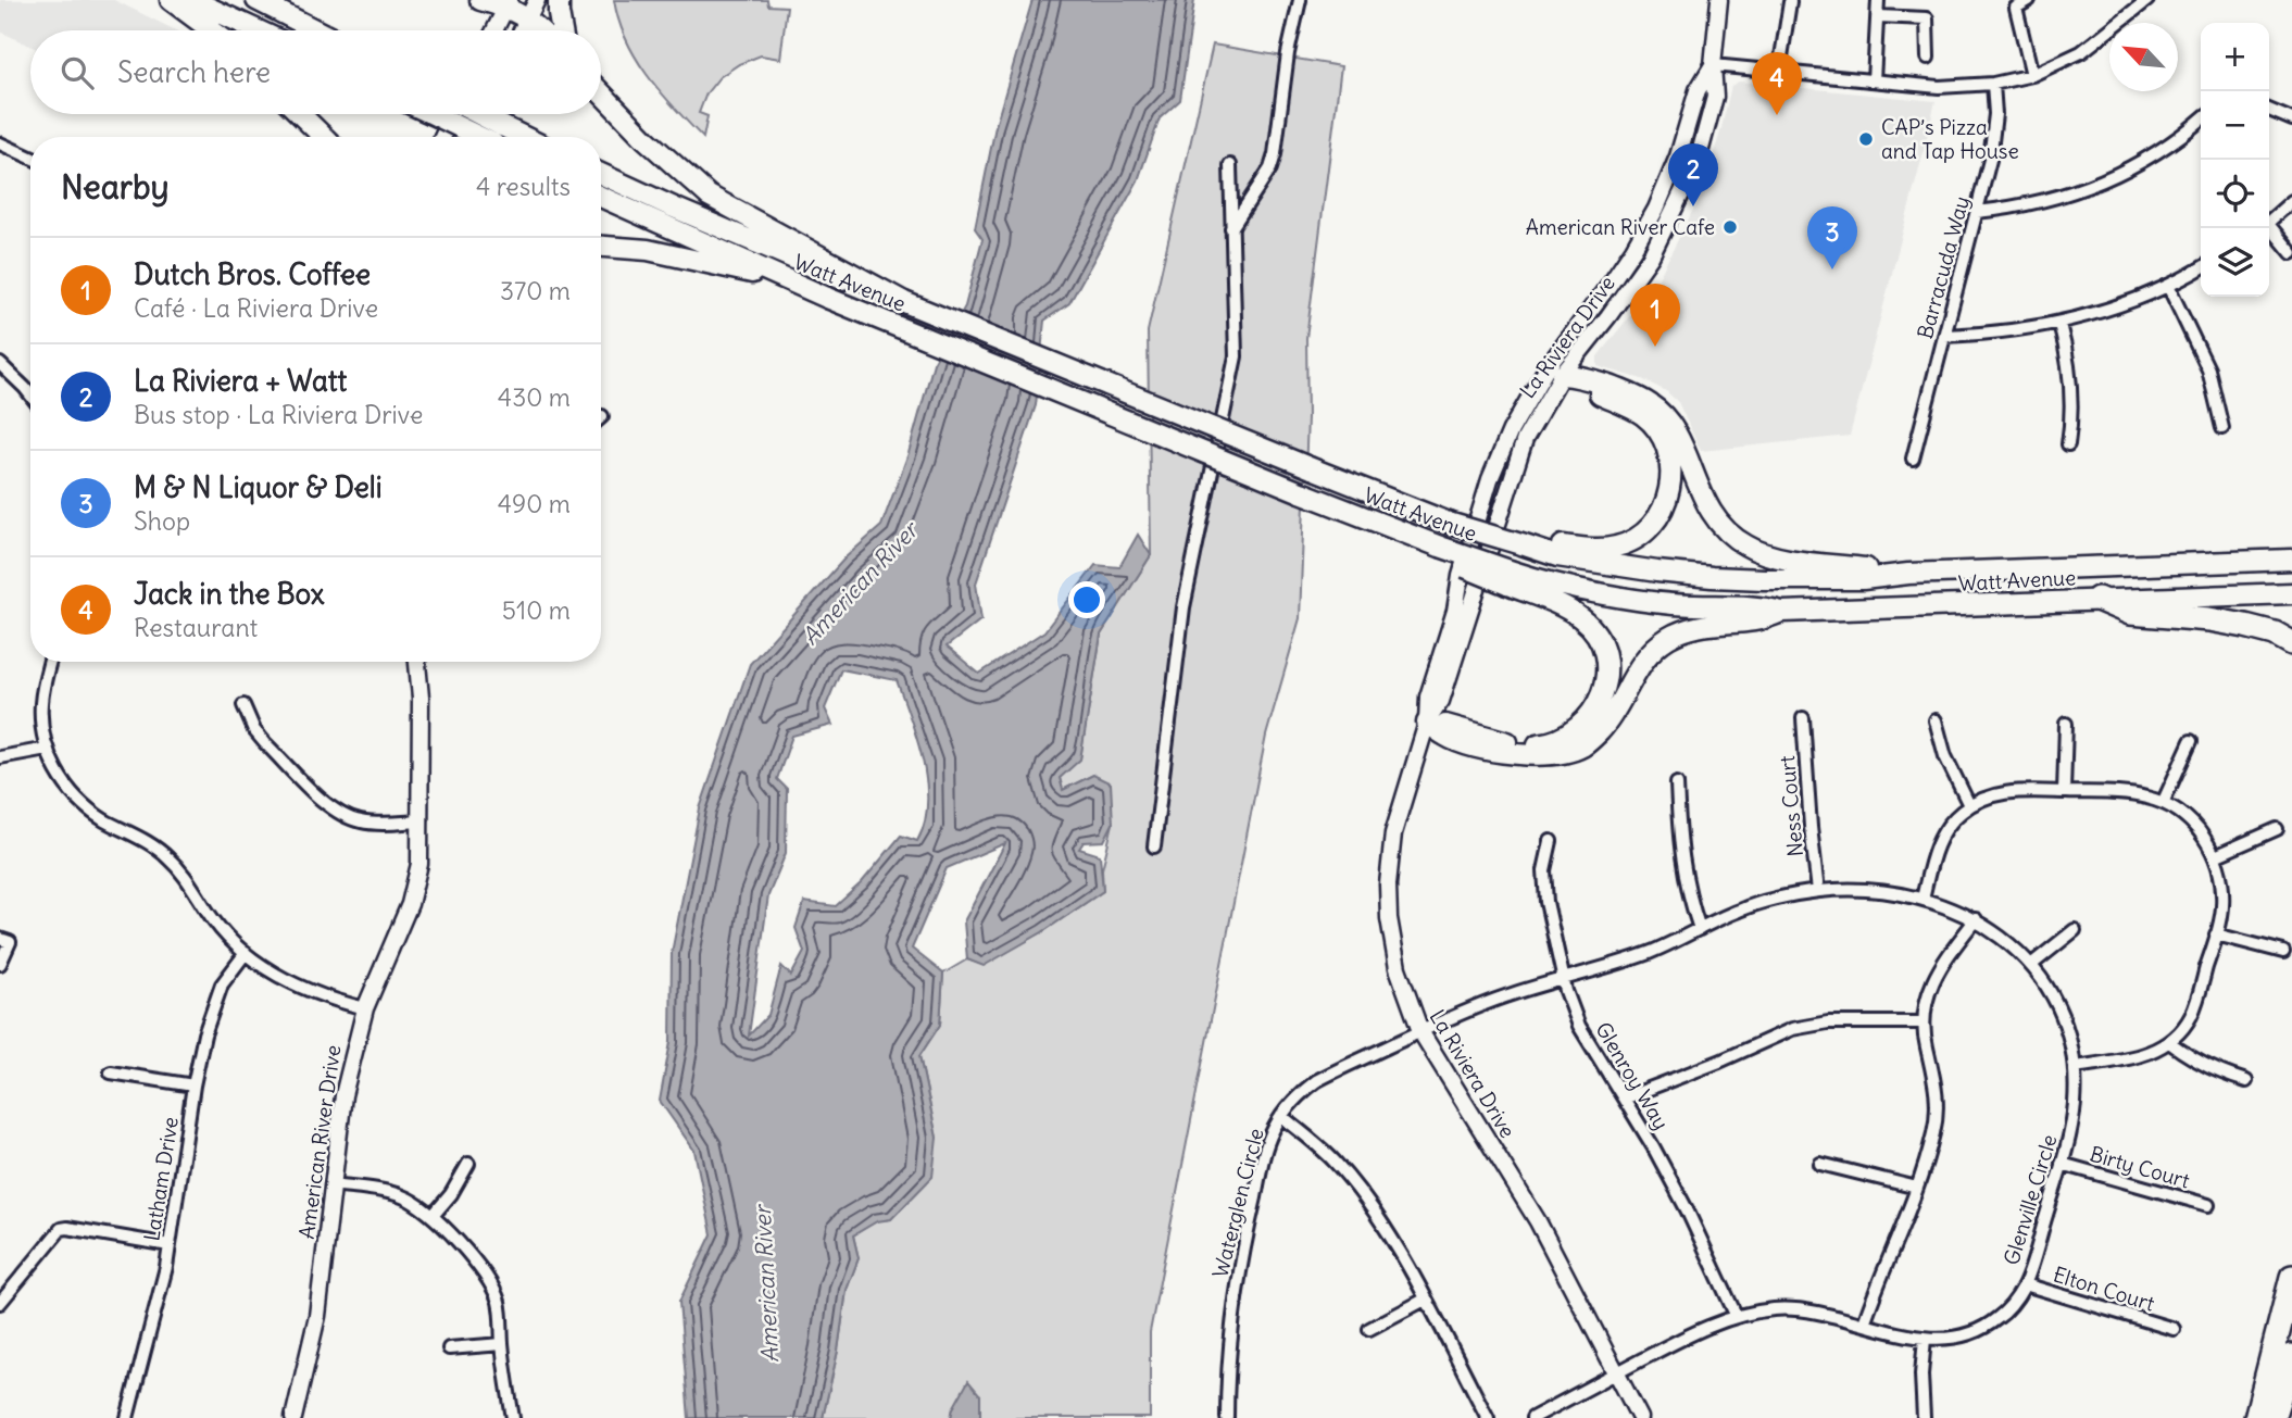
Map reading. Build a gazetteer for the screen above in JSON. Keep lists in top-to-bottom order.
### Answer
{
  "streets": {
    "main road": ["Watt Avenue"],
    "street": [
      "Barracuda Way",
      "La Riviera Drive",
      "Ness Court",
      "Glenroy Way",
      "American River Drive",
      "Birty Court",
      "Latham Drive",
      "Glenville Circle",
      "Waterglen Circle",
      "Elton Court"
    ]
  },
  "crossings": [
    ["La Riviera Drive", "Glenville Circle"],
    ["La Riviera Drive", "Waterglen Circle"],
    ["Ness Court", "Glenville Circle"],
    ["Glenroy Way", "Glenville Circle"],
    ["Birty Court", "Glenville Circle"],
    ["Glenville Circle", "Waterglen Circle"],
    ["Glenville Circle", "Elton Court"]
  ],
  "water": ["American River"],
  "places": ["CAP’s Pizza and Tap House", "American River Cafe"],
  "north": "top left",
  "page": {
    "map_buttons": ["+", "−"],
    "search": "Search here",
    "pins": [
      "4",
      "2",
      "3",
      "1"
    ],
    "heading": ["Nearby", "4 results"],
    "list": [
      {
        "mark": "1",
        "name": "Dutch Bros. Coffee",
        "note": "Café · La Riviera Drive",
        "value": "370 m"
      },
      {
        "mark": "2",
        "name": "La Riviera + Watt",
        "note": "Bus stop · La Riviera Drive",
        "value": "430 m"
      },
      {
        "mark": "3",
        "name": "M & N Liquor & Deli",
        "note": "Shop",
        "value": "490 m"
      },
      {
        "mark": "4",
        "name": "Jack in the Box",
        "note": "Restaurant",
        "value": "510 m"
      }
    ]
  }
}
